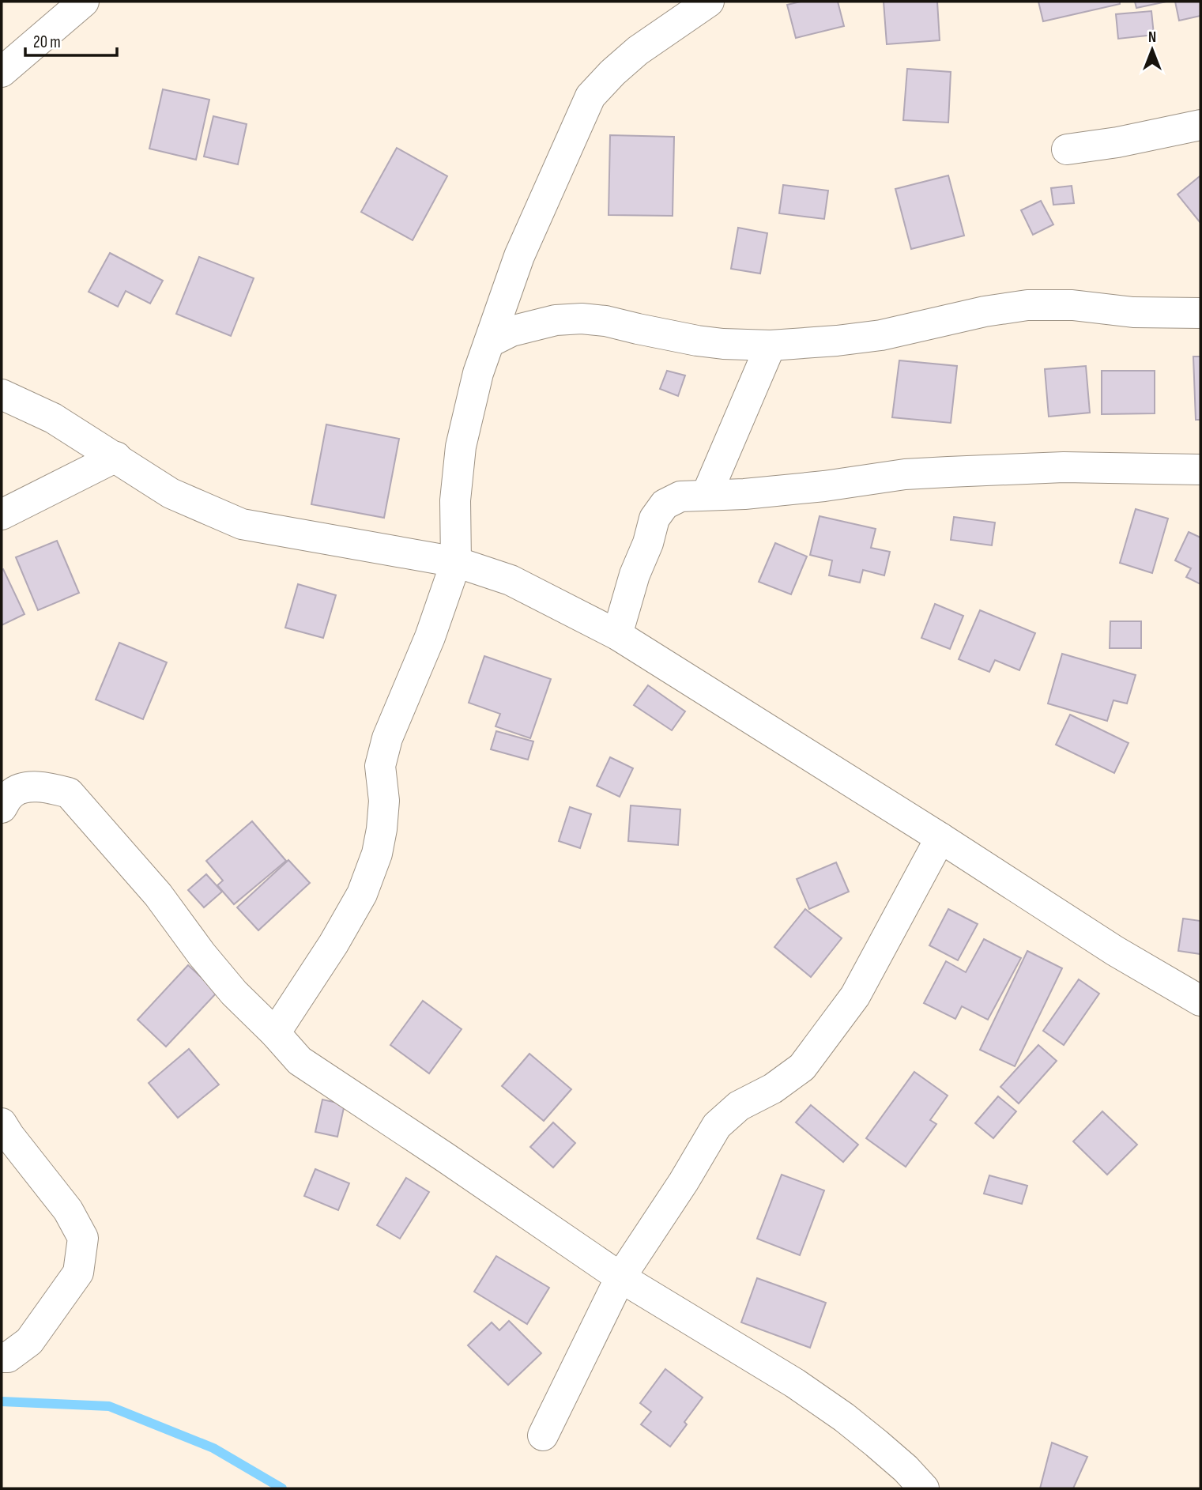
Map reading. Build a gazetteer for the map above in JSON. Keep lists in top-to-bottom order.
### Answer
{
  "scale_bar": "20 m",
  "north": "top"
}
